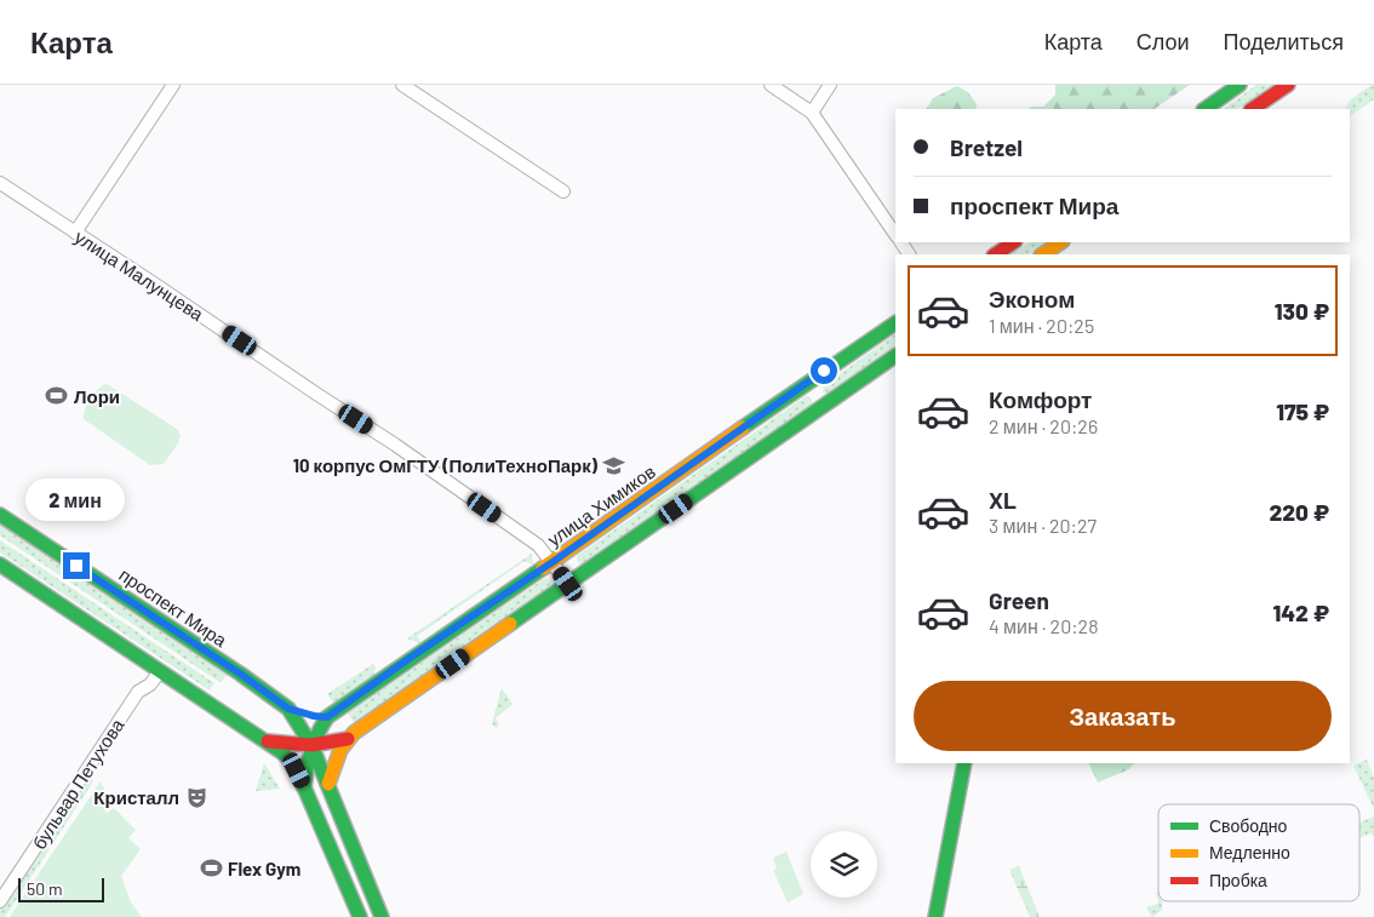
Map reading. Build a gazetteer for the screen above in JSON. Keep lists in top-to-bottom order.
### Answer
{
  "streets": {
    "main road": ["улица Химиков", "проспект Мира"],
    "street": ["улица Малунцева", "бульвар Петухова"]
  },
  "crossings": [
    ["улица Малунцева", "улица Химиков"],
    ["улица Химиков", "проспект Мира"]
  ],
  "places": {
    "sports": ["Лори", "Flex Gym"],
    "school or university": ["10 корпус ОмГТУ (ПолиТехноПарк)"],
    "theatre": ["Кристалл"]
  },
  "legend": ["Свободно", "Медленно", "Пробка"],
  "scale_bar": "50 m",
  "page": {
    "header": "Карта",
    "nav": ["Карта", "Слои", "Поделиться"],
    "banner": ["Bretzel", "проспект Мира"],
    "list": [
      {
        "name": "Эконом",
        "note": "1 мин · 20:25",
        "value": "130 ₽"
      },
      {
        "name": "Комфорт",
        "note": "2 мин · 20:26",
        "value": "175 ₽"
      },
      {
        "name": "XL",
        "note": "3 мин · 20:27",
        "value": "220 ₽"
      },
      {
        "name": "Green",
        "note": "4 мин · 20:28",
        "value": "142 ₽"
      }
    ],
    "bubble": "2 мин",
    "buttons": "Заказать",
    "scale": "50 m"
  }
}
